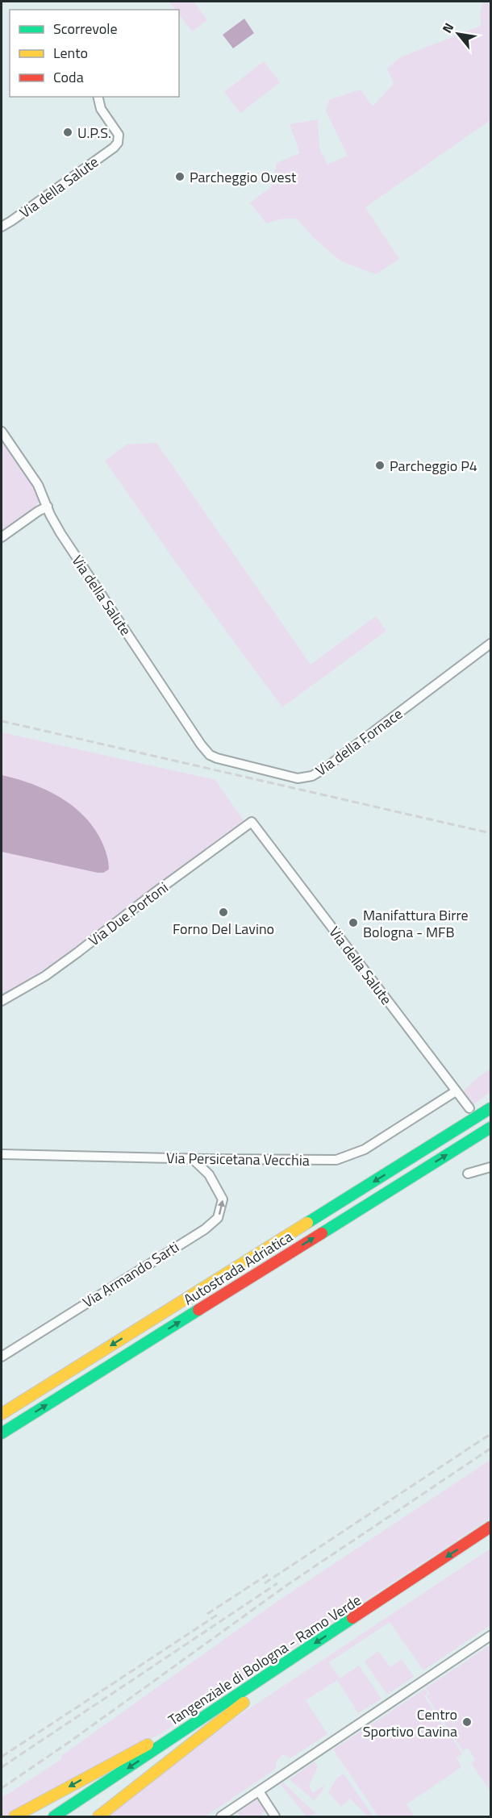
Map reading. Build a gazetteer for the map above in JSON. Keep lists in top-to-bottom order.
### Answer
{
  "streets": {
    "highway": ["Autostrada Adriatica", "Tangenziale di Bologna - Ramo Verde"],
    "street": [
      "Via della Salute",
      "Via della Fornace",
      "Via Due Portoni",
      "Via Persicetana Vecchia",
      "Via Armando Sarti"
    ]
  },
  "crossings": [
    ["Via della Salute", "Via della Fornace"],
    ["Via della Salute", "Via Due Portoni"],
    ["Via della Salute", "Via Persicetana Vecchia"],
    ["Via Persicetana Vecchia", "Via Armando Sarti"]
  ],
  "one_way": ["Via Armando Sarti"],
  "places": [
    "U.P.S.",
    "Parcheggio Ovest",
    "Parcheggio P4",
    "Forno Del Lavino",
    "Manifattura Birre Bologna - MFB",
    "Centro Sportivo Cavina"
  ],
  "legend": ["Scorrevole", "Lento", "Coda"],
  "north": "top left"
}
